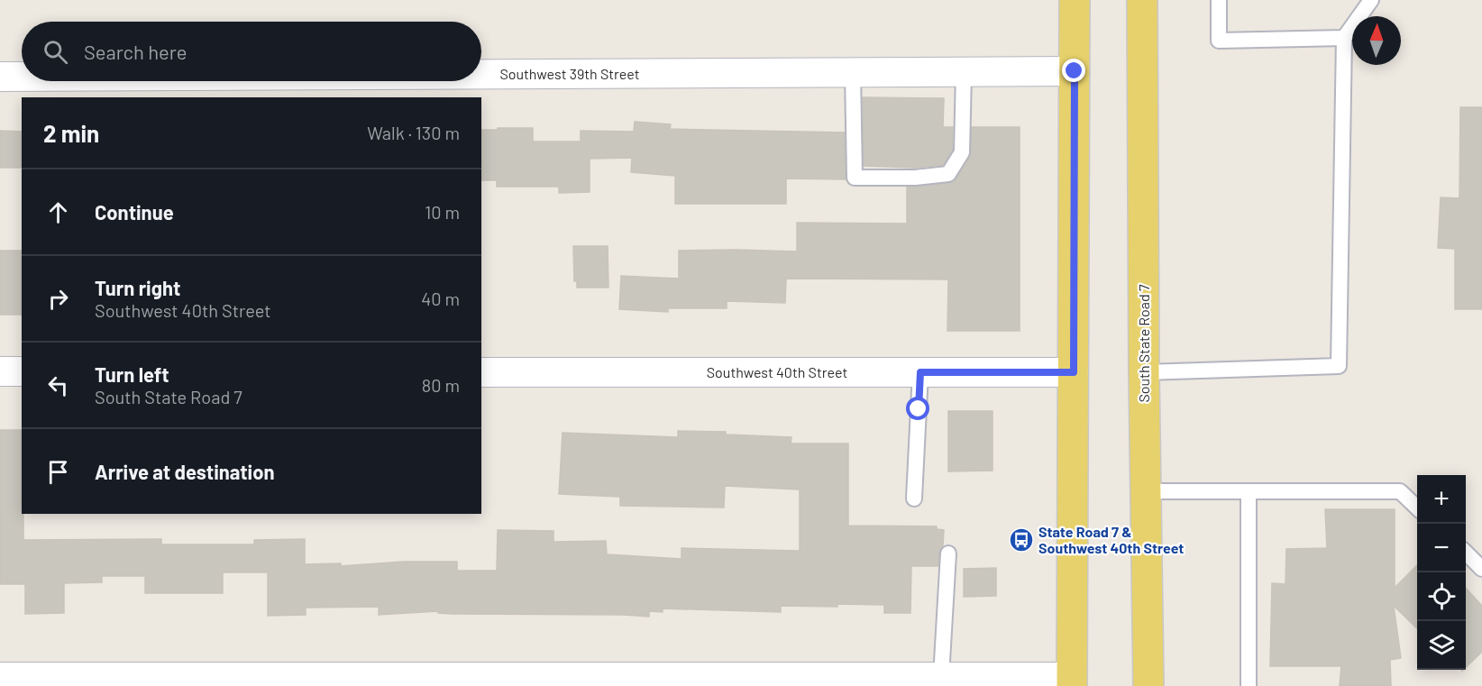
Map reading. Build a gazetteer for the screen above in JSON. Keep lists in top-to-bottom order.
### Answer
{
  "streets": {
    "main road": ["South State Road 7"],
    "street": ["Southwest 39th Street", "Southwest 40th Street"]
  },
  "places": {
    "bus stop": ["State Road 7 & Southwest 40th Street"]
  },
  "north": "top",
  "page": {
    "search": "Search here",
    "heading": ["2 min", "Walk · 130 m"],
    "list": [
      ["Continue", "10 m"],
      ["Turn right", "Southwest 40th Street", "40 m"],
      ["Turn left", "South State Road 7", "80 m"],
      "Arrive at destination"
    ],
    "map_buttons": ["+", "−"]
  }
}
